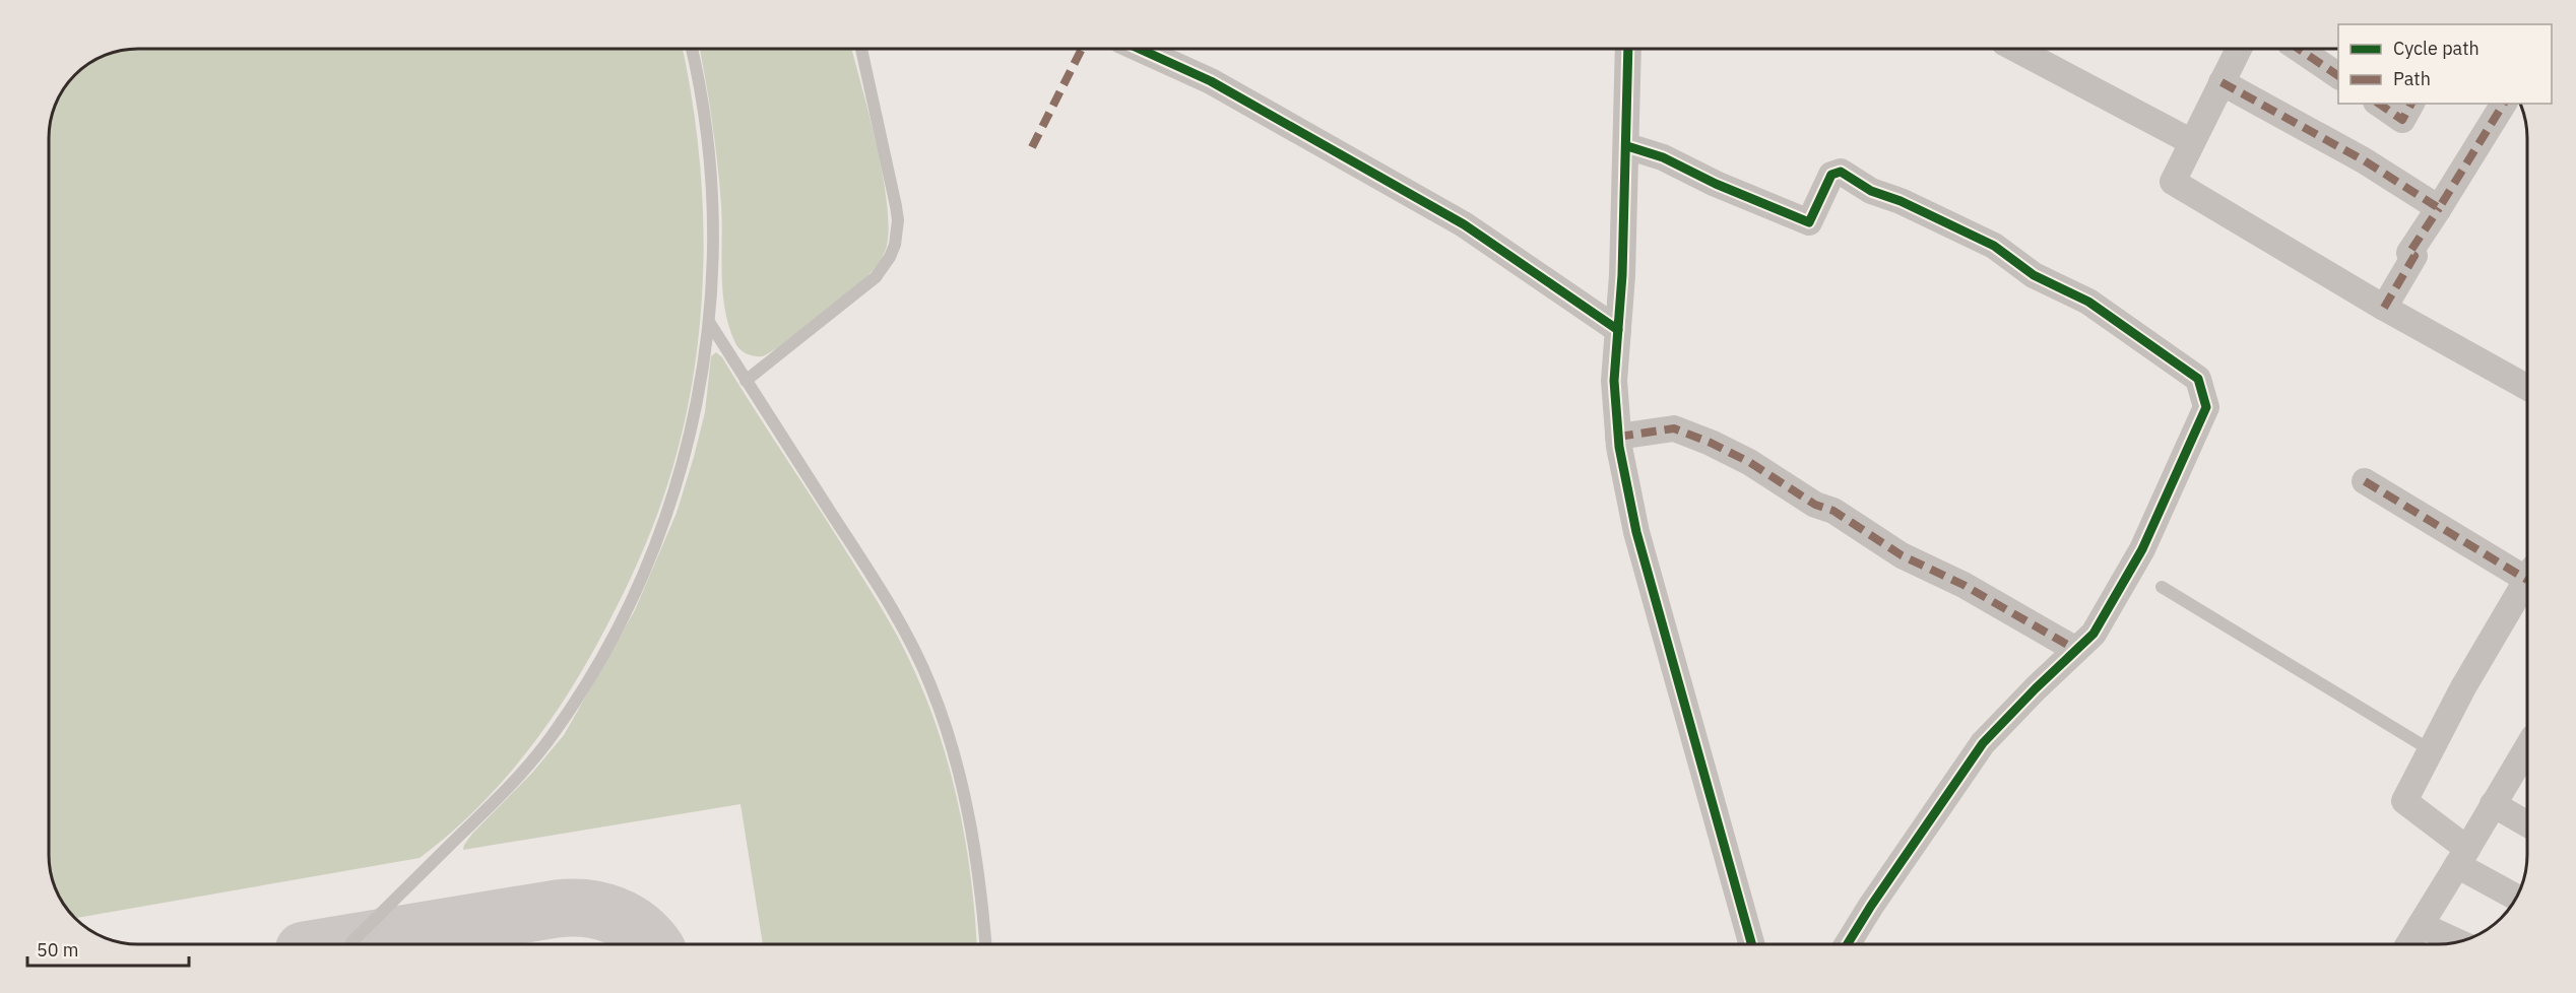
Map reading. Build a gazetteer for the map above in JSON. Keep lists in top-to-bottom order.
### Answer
{
  "legend": ["Cycle path", "Path"],
  "scale_bar": "50 m"
}
